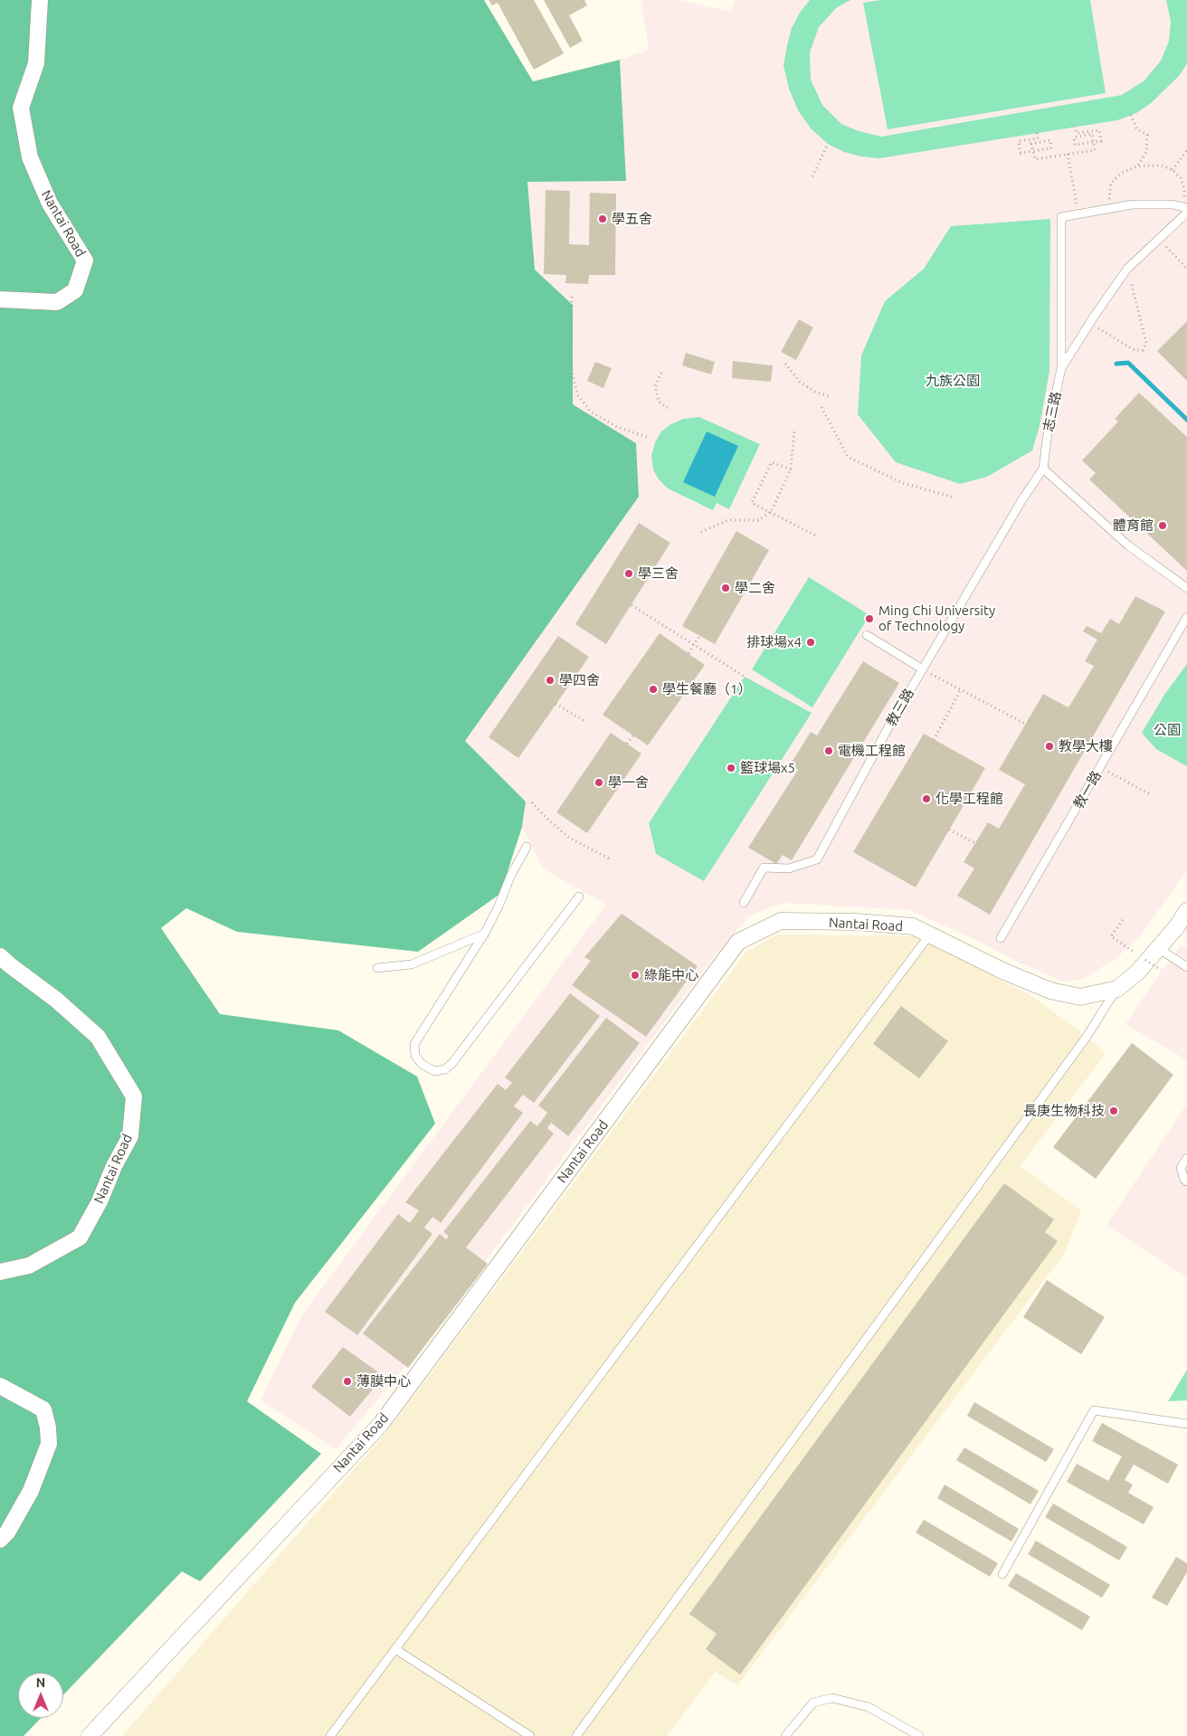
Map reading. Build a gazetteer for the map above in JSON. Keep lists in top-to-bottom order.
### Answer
{
  "streets": {
    "street": ["Nantai Road"],
    "lane": ["志三路", "教三路", "教一路"]
  },
  "crossings": [
    ["志三路", "教三路"]
  ],
  "parks": ["九族公園", "公園"],
  "places": [
    "學五舍",
    "體育館",
    "學三舍",
    "學二舍",
    "Ming Chi University of Technology",
    "排球場x4",
    "學四舍",
    "學生餐廳（1）",
    "教學大樓",
    "電機工程館",
    "籃球場x5",
    "學一舍",
    "化學工程館",
    "綠能中心",
    "長庚生物科技",
    "薄膜中心"
  ],
  "north": "top"
}
